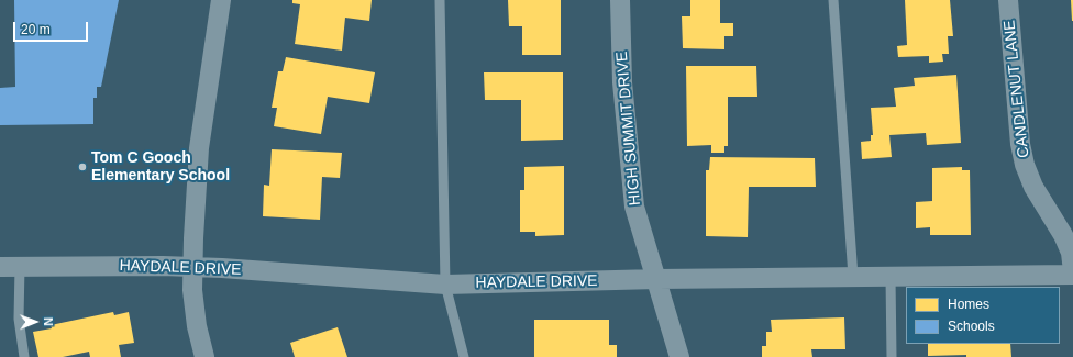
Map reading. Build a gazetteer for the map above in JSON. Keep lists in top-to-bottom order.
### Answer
{
  "streets": {
    "street": ["CANDLENUT LANE", "HIGH SUMMIT DRIVE", "HAYDALE DRIVE"]
  },
  "crossings": [
    ["CANDLENUT LANE", "HAYDALE DRIVE"],
    ["HIGH SUMMIT DRIVE", "HAYDALE DRIVE"]
  ],
  "places": ["Tom C Gooch Elementary School"],
  "legend": ["Homes", "Schools"],
  "scale_bar": "20 m",
  "north": "right"
}
